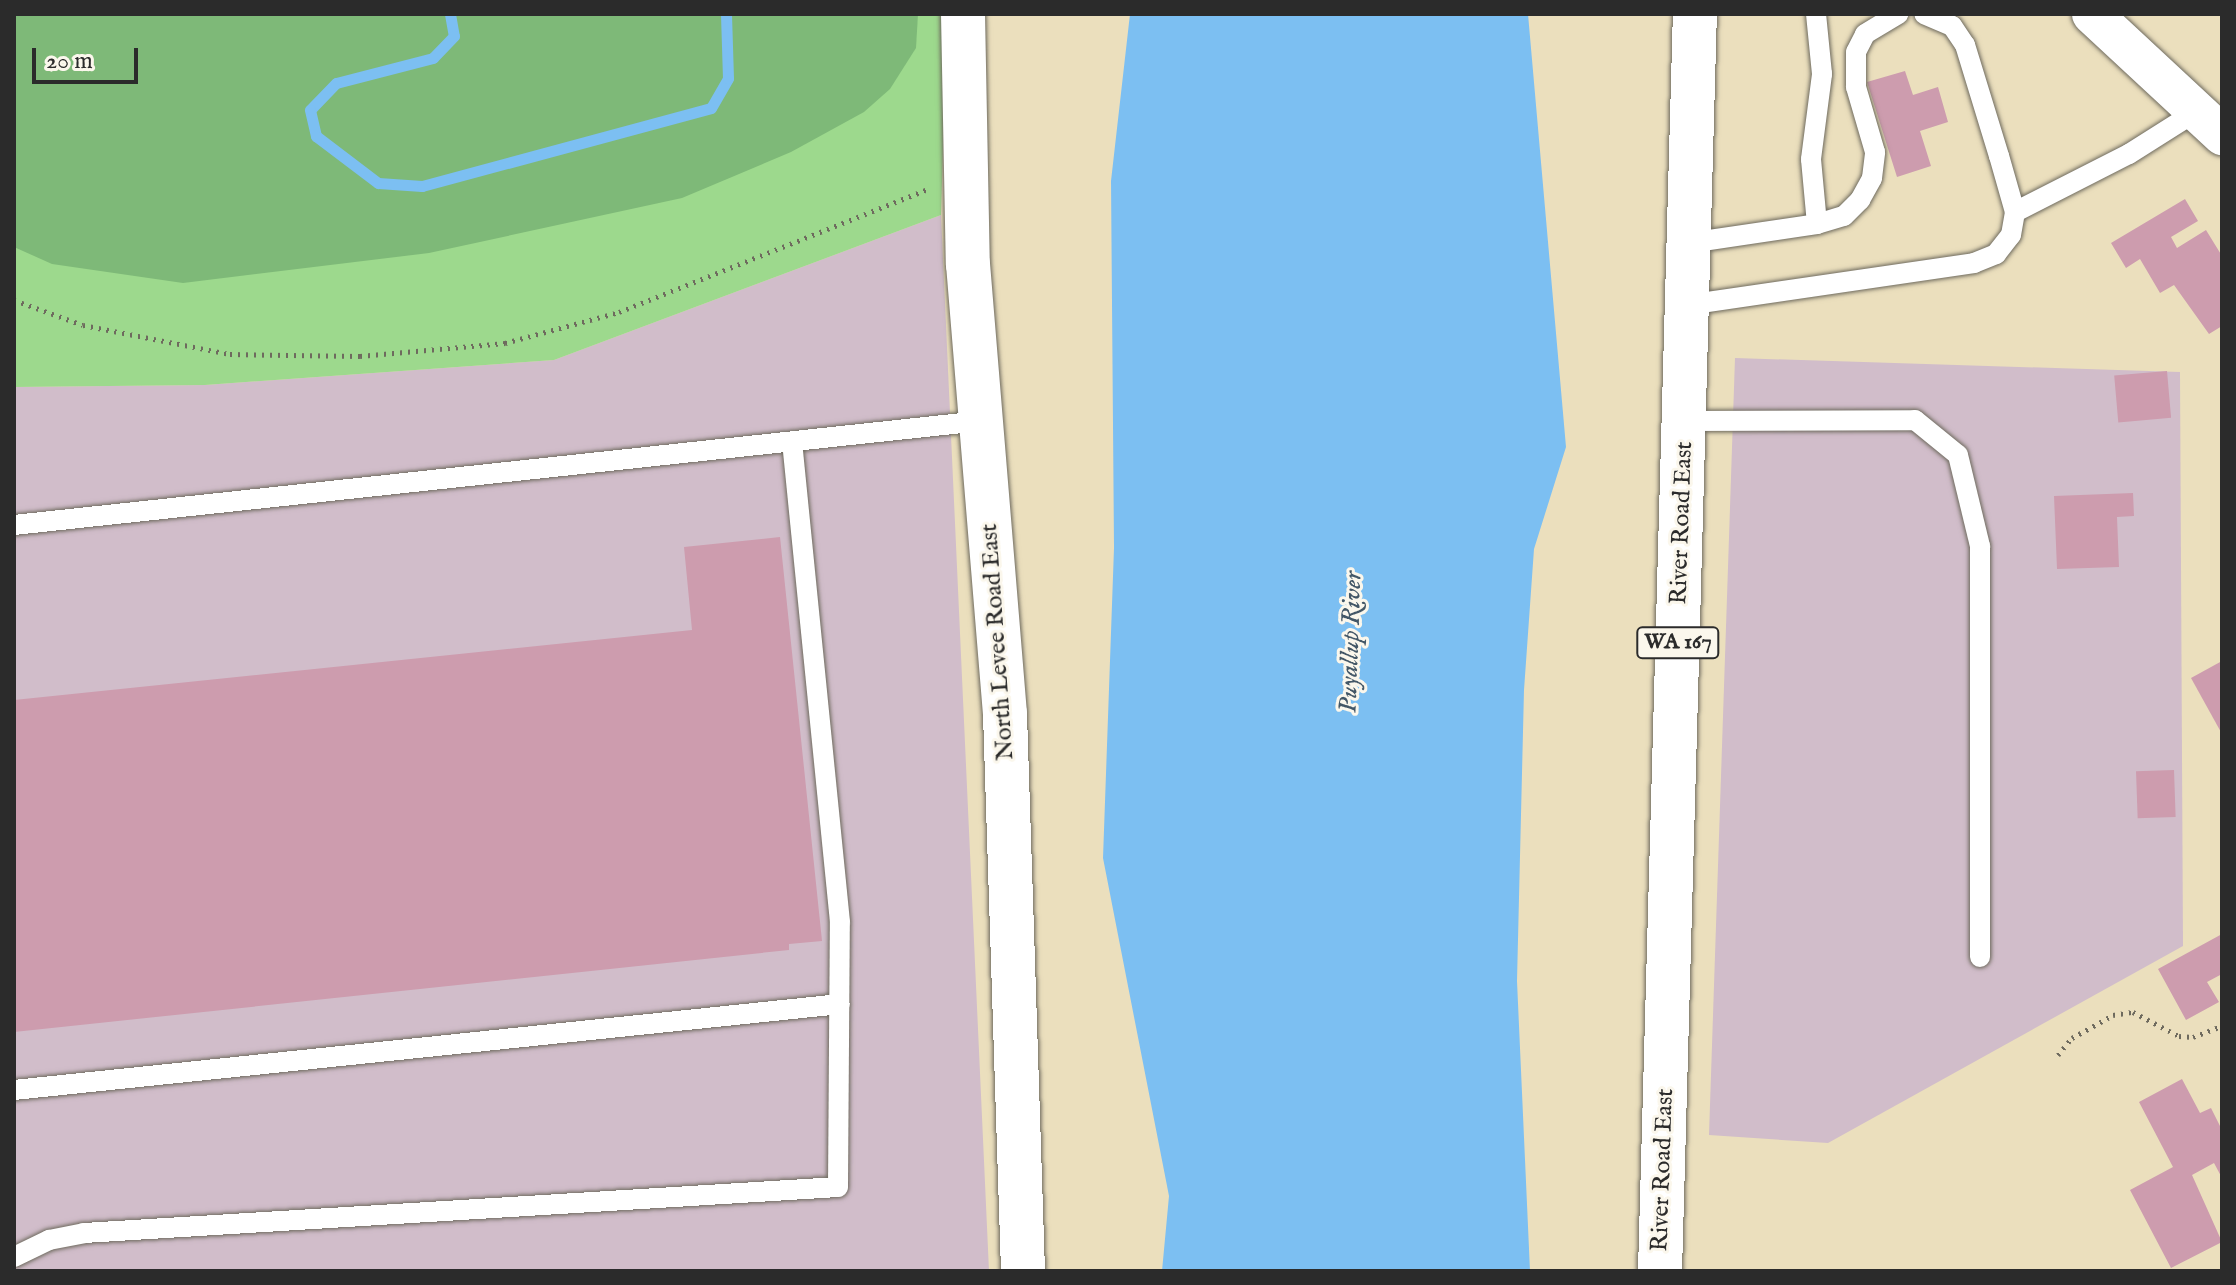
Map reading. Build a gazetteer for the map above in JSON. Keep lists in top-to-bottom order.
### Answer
{
  "streets": {
    "main road": ["River Road East", "North Levee Road East", "WA 167"]
  },
  "water": ["Puyallup River"],
  "scale_bar": "20 m"
}
